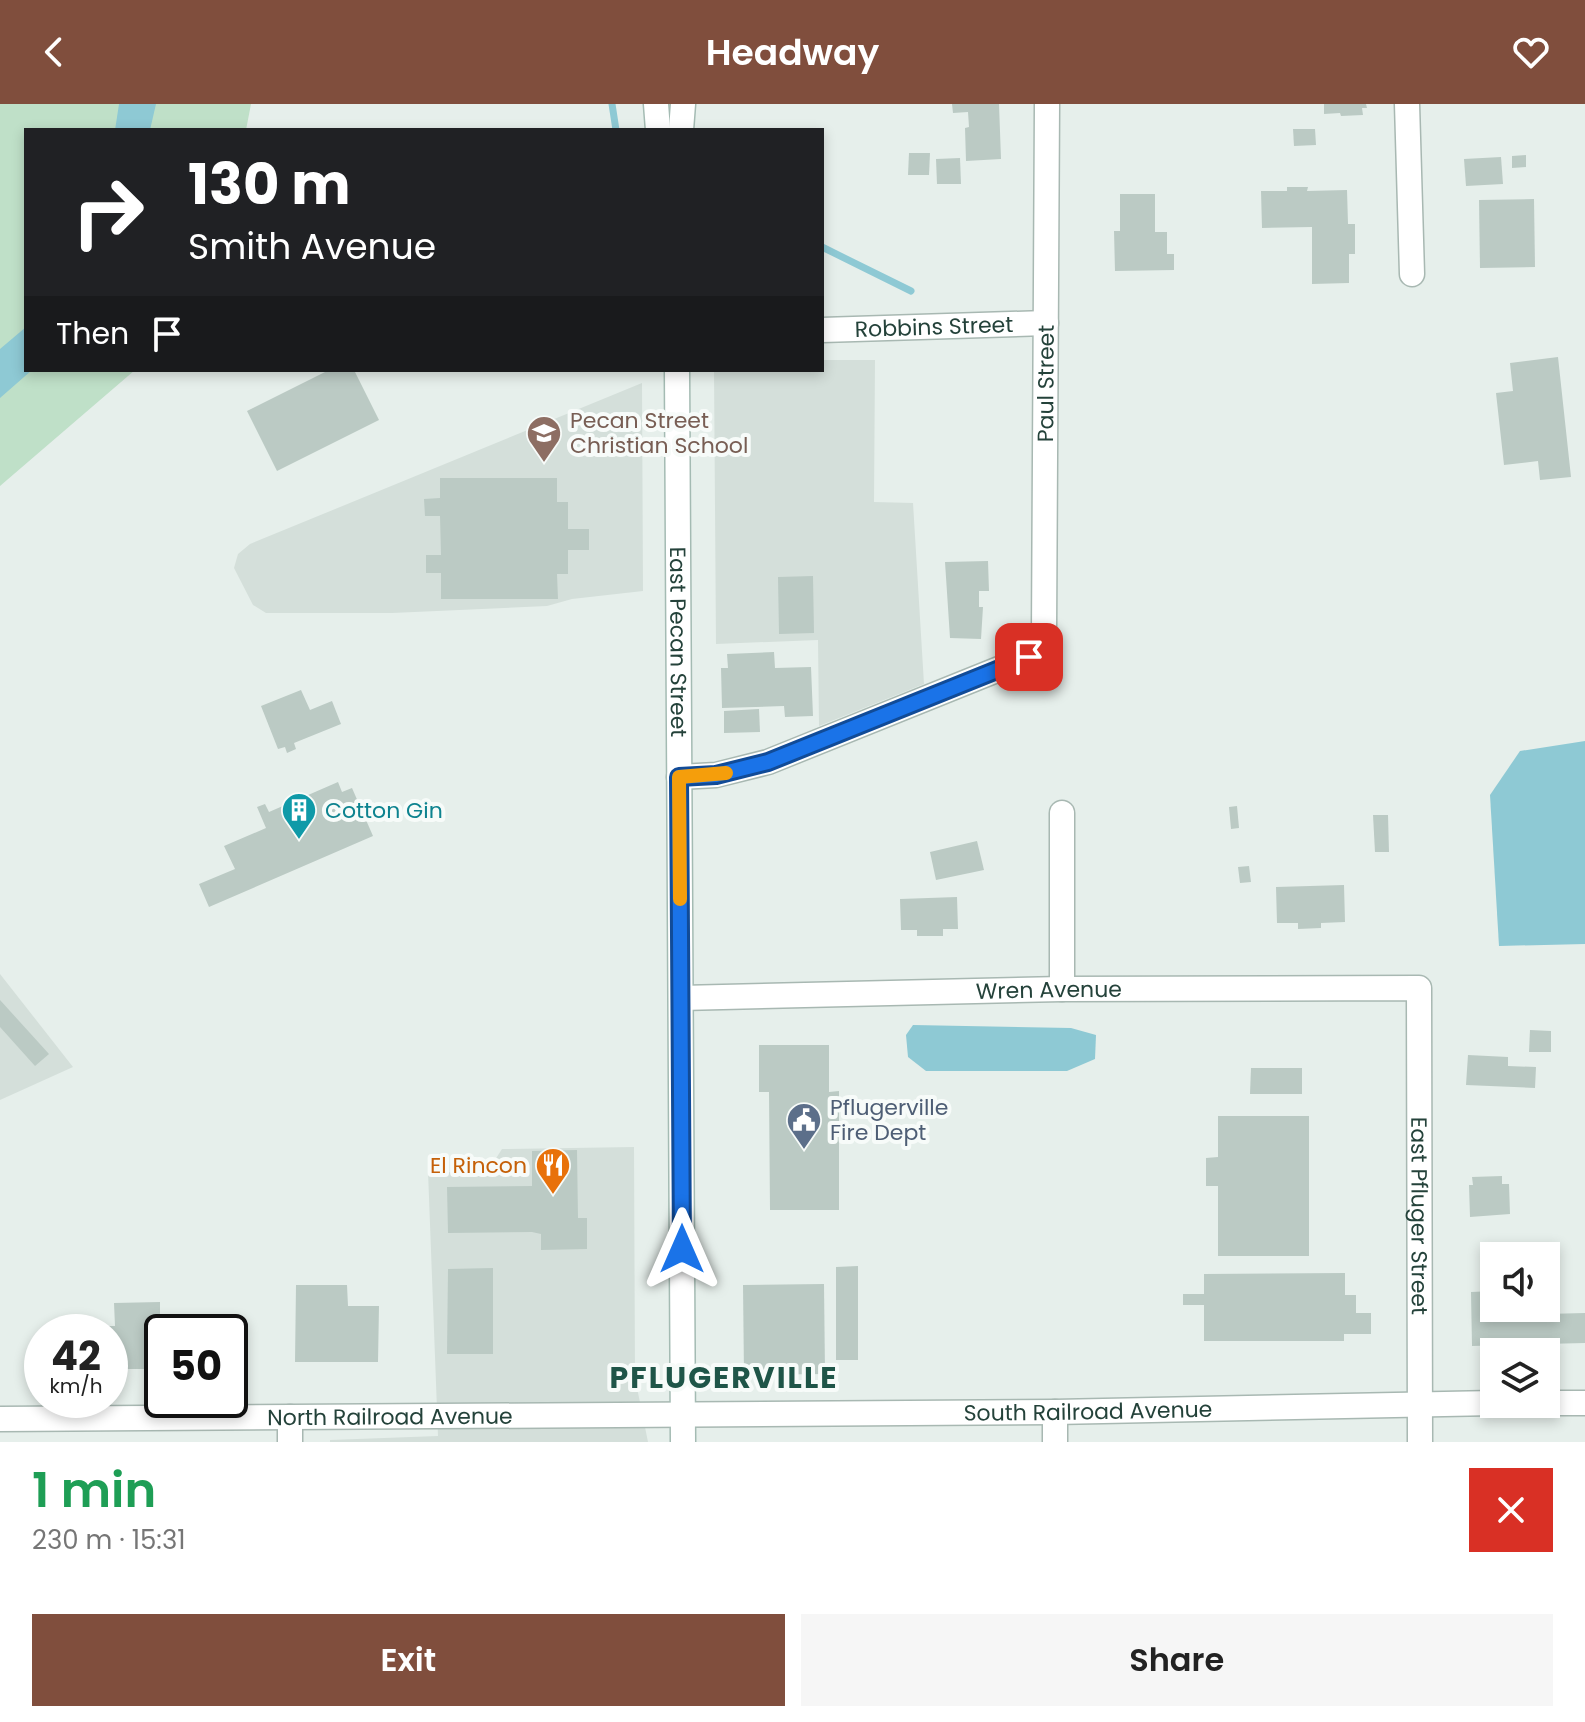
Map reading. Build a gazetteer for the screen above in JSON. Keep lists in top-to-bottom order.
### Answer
{
  "streets": {
    "street": [
      "Robbins Street",
      "Paul Street",
      "East Pecan Street",
      "Wren Avenue",
      "East Pfluger Street",
      "South Railroad Avenue",
      "North Railroad Avenue"
    ]
  },
  "crossings": [
    ["Robbins Street", "Paul Street"],
    ["Paul Street", "East Pecan Street"],
    ["East Pecan Street", "Wren Avenue"],
    ["East Pecan Street", "South Railroad Avenue"],
    ["East Pecan Street", "North Railroad Avenue"],
    ["Wren Avenue", "East Pfluger Street"],
    ["East Pfluger Street", "South Railroad Avenue"],
    ["South Railroad Avenue", "North Railroad Avenue"]
  ],
  "districts": ["PFLUGERVILLE"],
  "places": {
    "school or university": ["Pecan Street Christian School"],
    "building": ["Cotton Gin"],
    "public building": ["Pflugerville Fire Dept"],
    "restaurant": ["El Rincon"]
  },
  "page": {
    "header": "Headway",
    "turn": ["130 m", "Smith Avenue"],
    "then": "Then",
    "speed": "42 km/h",
    "limit": "50",
    "heading": ["1 min", "230 m · 15:31"],
    "buttons": ["Exit", "Share"]
  }
}
